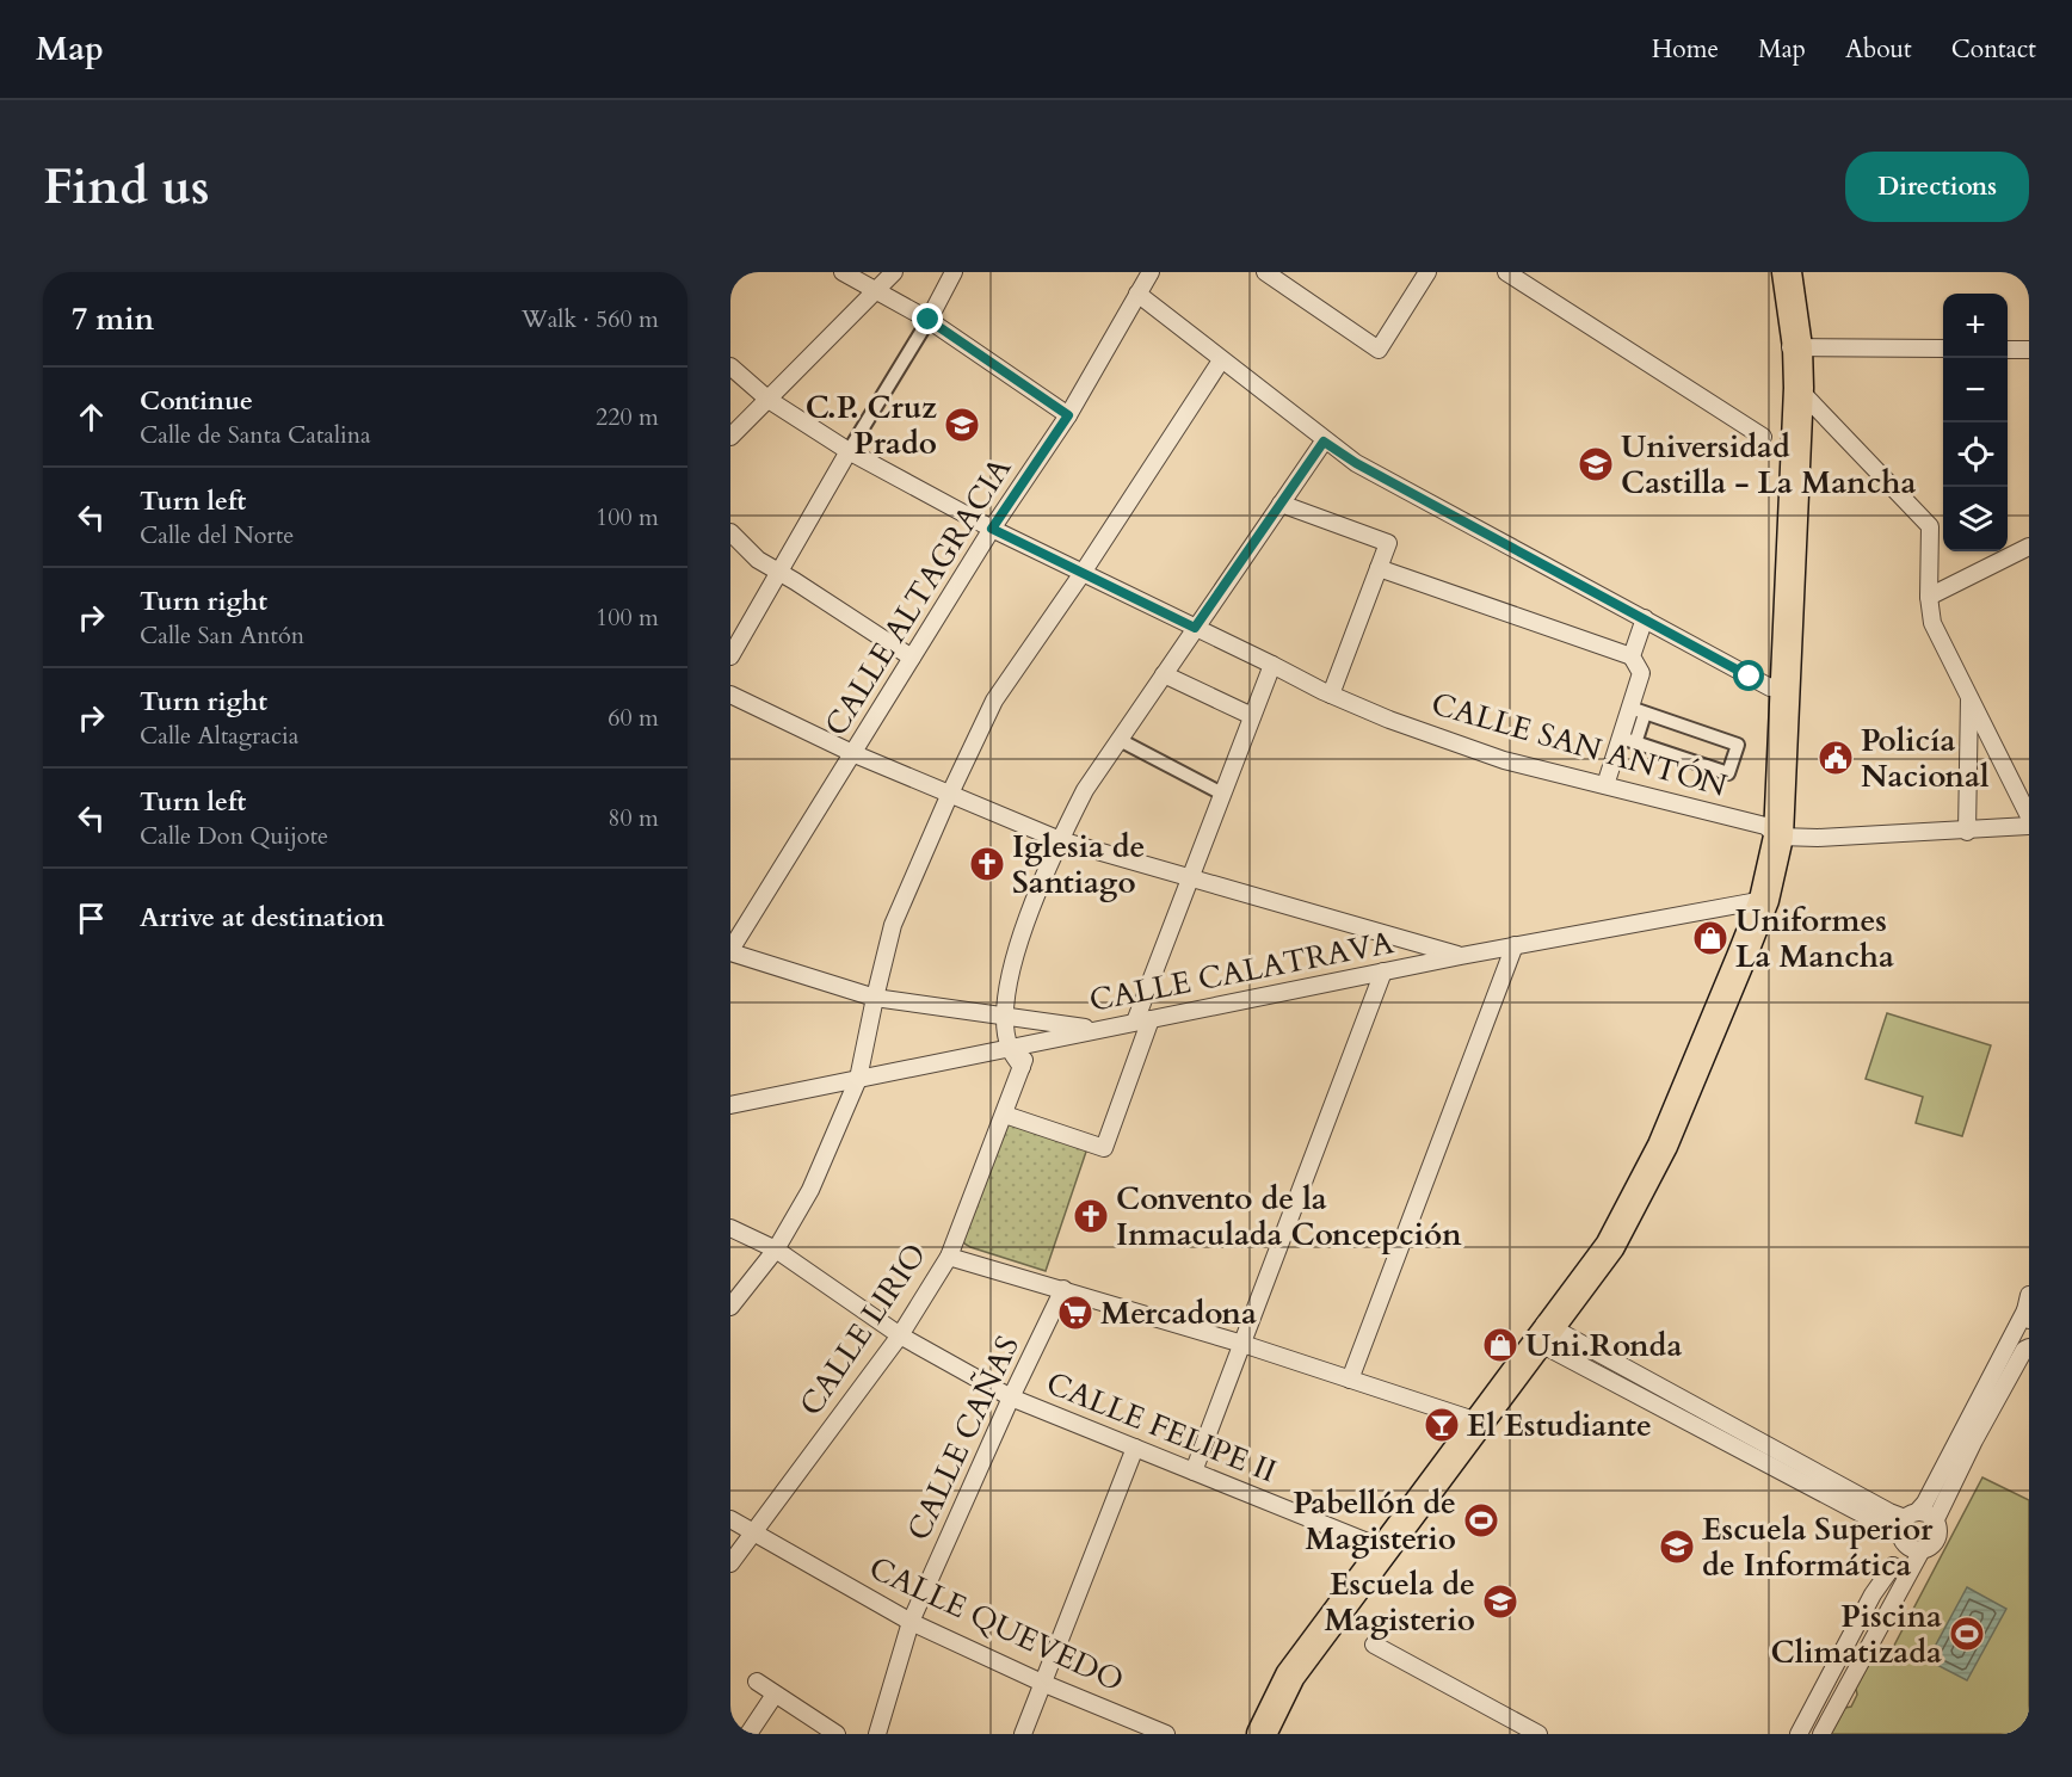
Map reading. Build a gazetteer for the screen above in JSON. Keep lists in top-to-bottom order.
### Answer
{
  "streets": {
    "street": [
      "CALLE ALTAGRACIA",
      "CALLE SAN ANTÓN",
      "CALLE CALATRAVA",
      "CALLE LIRIO",
      "CALLE FELIPE II",
      "CALLE CAÑAS",
      "CALLE QUEVEDO"
    ]
  },
  "crossings": [
    ["CALLE ALTAGRACIA", "CALLE SAN ANTÓN"],
    ["CALLE CALATRAVA", "CALLE LIRIO"],
    ["CALLE LIRIO", "CALLE FELIPE II"],
    ["CALLE LIRIO", "CALLE QUEVEDO"],
    ["CALLE FELIPE II", "CALLE CAÑAS"],
    ["CALLE CAÑAS", "CALLE QUEVEDO"]
  ],
  "places": {
    "school or university": [
      "C.P. Cruz Prado",
      "Universidad Castilla - La Mancha",
      "Escuela Superior de Informática",
      "Escuela de Magisterio"
    ],
    "public building": ["Policía Nacional"],
    "church": ["Iglesia de Santiago", "Convento de la Inmaculada Concepción"],
    "shop": ["Uniformes La Mancha", "Uni.Ronda"],
    "supermarket": ["Mercadona"],
    "bar": ["El Estudiante"],
    "sports": ["Pabellón de Magisterio", "Piscina Climatizada"]
  },
  "page": {
    "header": "Map",
    "nav": [
      "Home",
      "Map",
      "About",
      "Contact"
    ],
    "buttons": "Directions",
    "title": "Find us",
    "heading": ["7 min", "Walk · 560 m"],
    "map_buttons": ["+", "−"],
    "list": [
      ["Continue", "Calle de Santa Catalina", "220 m"],
      ["Turn left", "Calle del Norte", "100 m"],
      ["Turn right", "Calle San Antón", "100 m"],
      ["Turn right", "Calle Altagracia", "60 m"],
      ["Turn left", "Calle Don Quijote", "80 m"],
      "Arrive at destination"
    ]
  }
}
